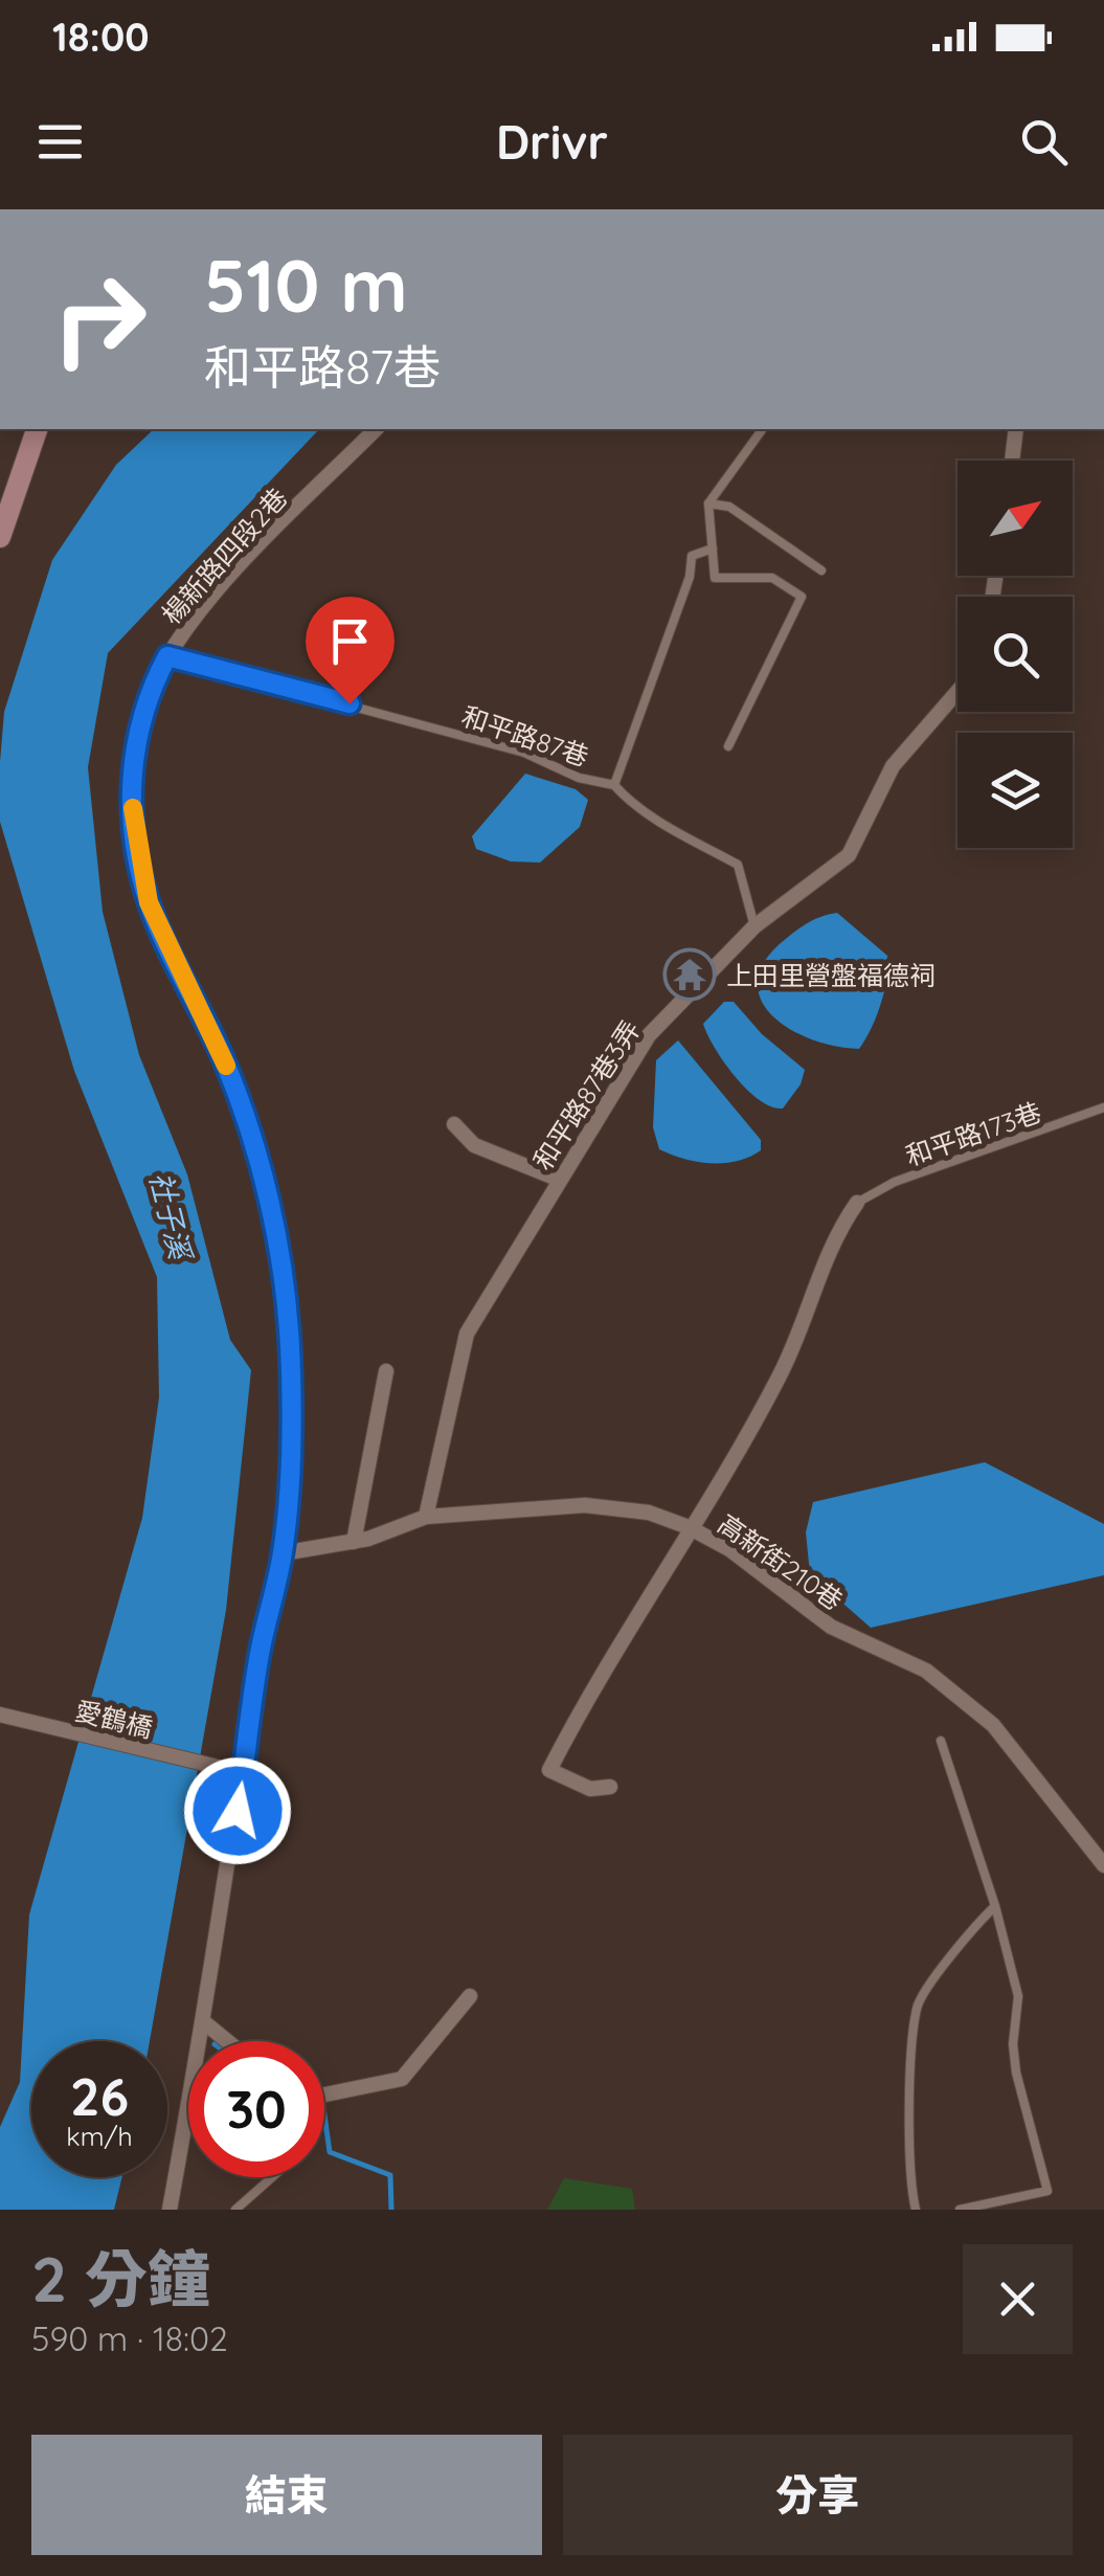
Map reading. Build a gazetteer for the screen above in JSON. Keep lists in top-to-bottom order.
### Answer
{
  "streets": {
    "street": [
      "楊新路四段2巷",
      "和平路87巷3弄",
      "高新街210巷",
      "愛鶴橋"
    ],
    "lane": ["和平路87巷", "和平路173巷"]
  },
  "crossings": [
    ["楊新路四段2巷", "和平路87巷"],
    ["楊新路四段2巷", "高新街210巷"],
    ["楊新路四段2巷", "愛鶴橋"],
    ["和平路87巷3弄", "高新街210巷"]
  ],
  "water": ["社子溪"],
  "places": {
    "temple": ["上田里營盤福德祠"]
  },
  "north": "top right",
  "page": {
    "status": "18:00",
    "header": "Drivr",
    "turn": ["510 m", "和平路87巷"],
    "speed": "26 km/h",
    "limit": "30",
    "heading": ["2 分鐘", "590 m · 18:02"],
    "buttons": ["結束", "分享"]
  }
}
